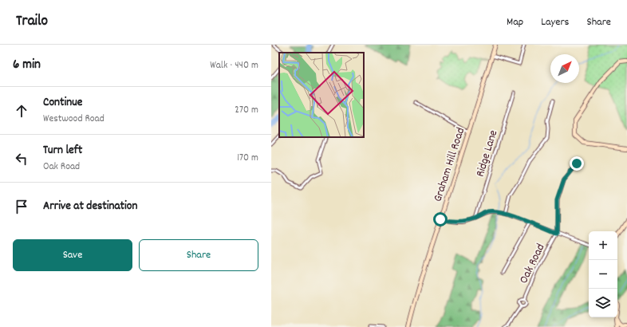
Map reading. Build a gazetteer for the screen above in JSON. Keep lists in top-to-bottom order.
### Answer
{
  "streets": {
    "main road": ["Graham Hill Road"],
    "street": ["Ridge Lane", "Oak Road"]
  },
  "north": "top right",
  "page": {
    "header": "Trailo",
    "nav": ["Map", "Layers", "Share"],
    "heading": ["6 min", "Walk · 440 m"],
    "list": [
      ["Continue", "Westwood Road", "270 m"],
      ["Turn left", "Oak Road", "170 m"],
      "Arrive at destination"
    ],
    "buttons": ["Save", "Share"],
    "map_buttons": ["+", "−"]
  }
}
